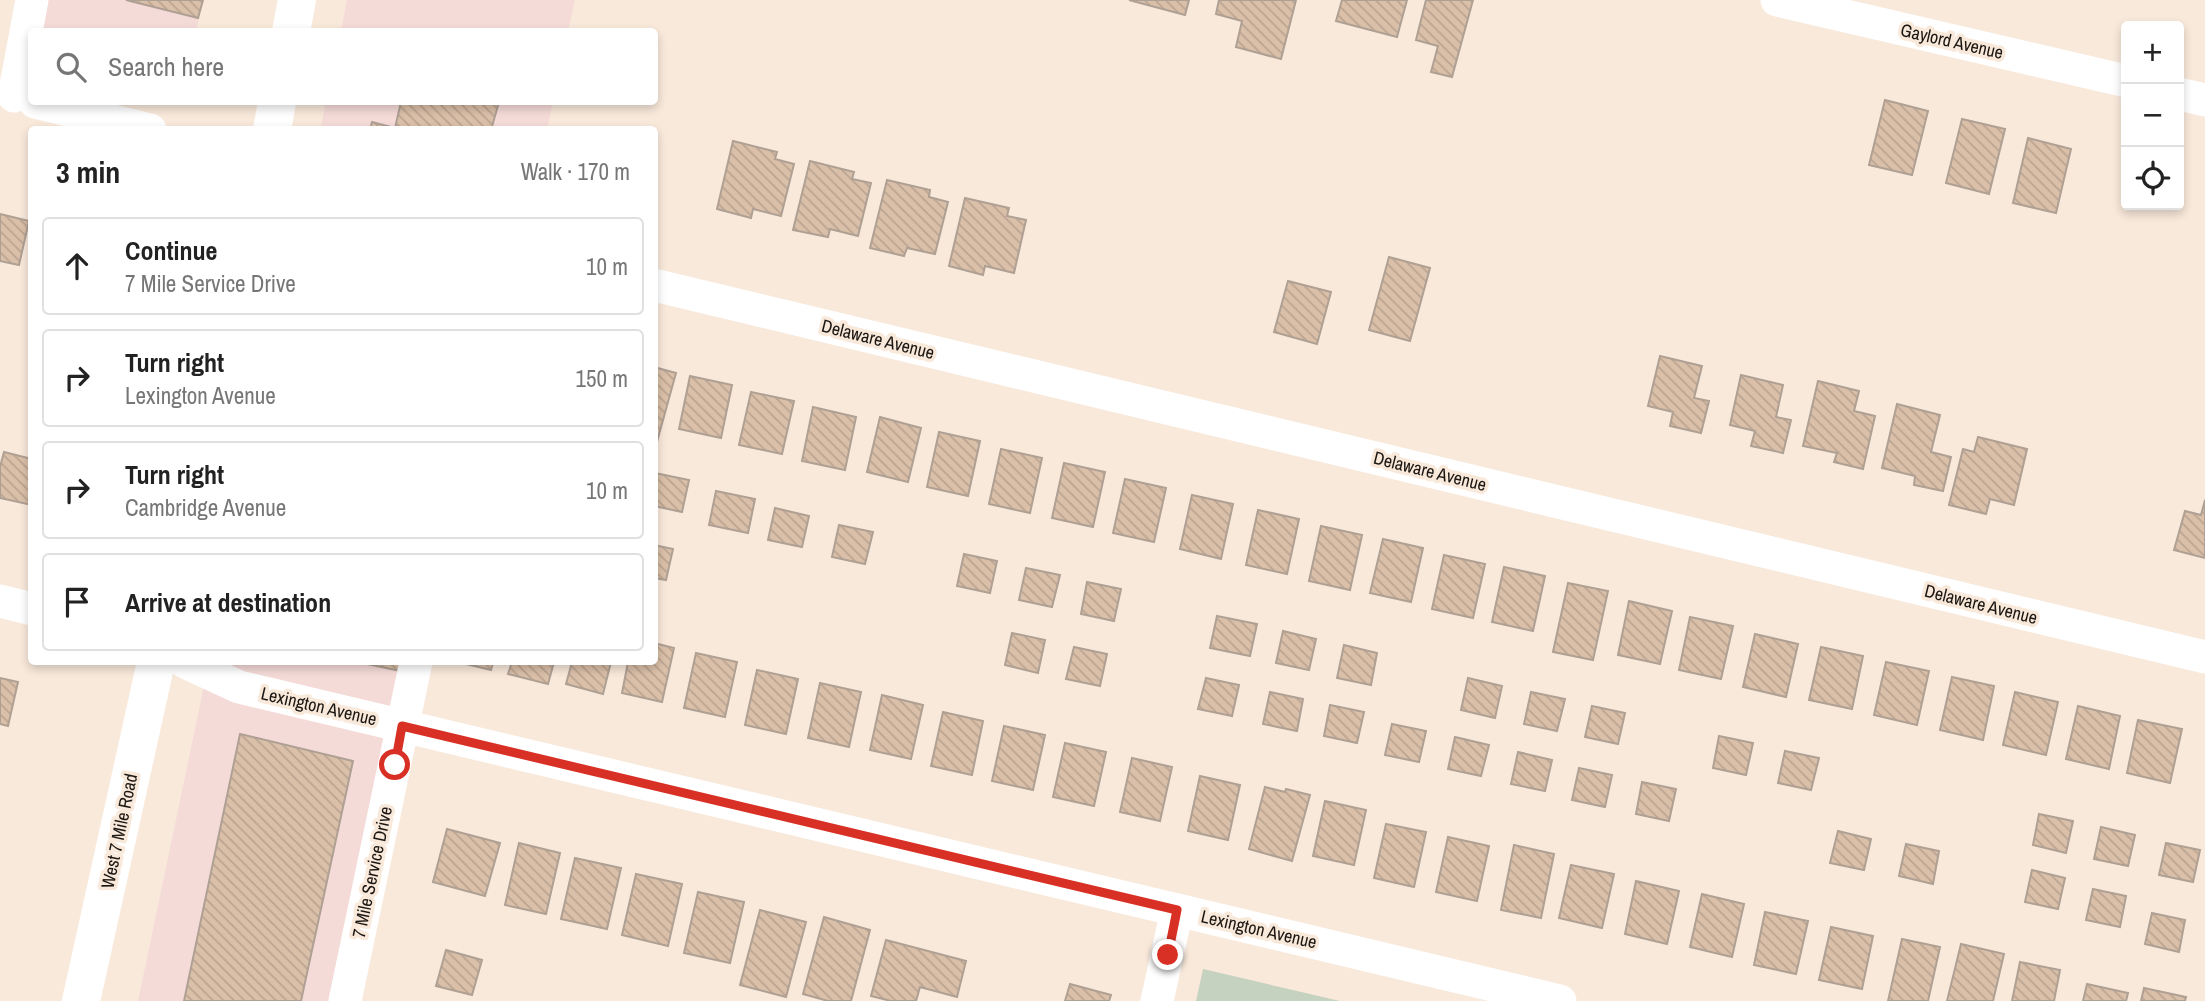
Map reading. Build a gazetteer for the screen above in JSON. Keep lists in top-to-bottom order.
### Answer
{
  "streets": {
    "main road": ["West 7 Mile Road"],
    "street": [
      "Gaylord Avenue",
      "Delaware Avenue",
      "Lexington Avenue",
      "7 Mile Service Drive"
    ]
  },
  "crossings": [
    ["Lexington Avenue", "7 Mile Service Drive"]
  ],
  "page": {
    "map_buttons": ["+", "−"],
    "search": "Search here",
    "heading": ["3 min", "Walk · 170 m"],
    "list": [
      ["Continue", "7 Mile Service Drive", "10 m"],
      ["Turn right", "Lexington Avenue", "150 m"],
      ["Turn right", "Cambridge Avenue", "10 m"],
      "Arrive at destination"
    ]
  }
}
